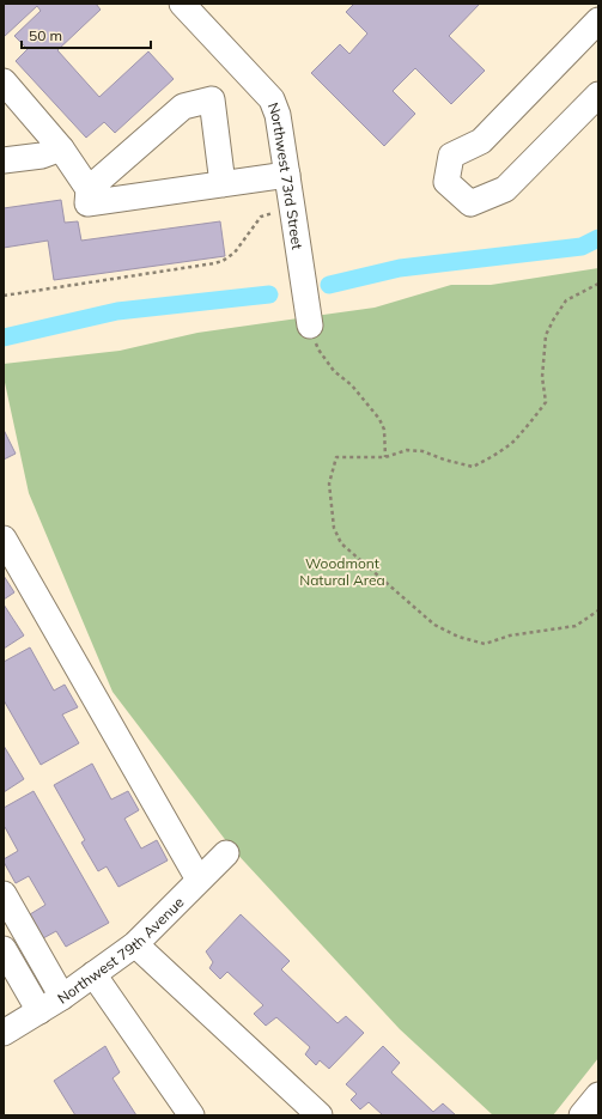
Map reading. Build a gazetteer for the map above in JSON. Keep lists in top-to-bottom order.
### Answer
{
  "streets": {
    "street": ["Northwest 73rd Street", "Northwest 79th Avenue"]
  },
  "parks": ["Woodmont Natural Area"],
  "scale_bar": "50 m"
}
